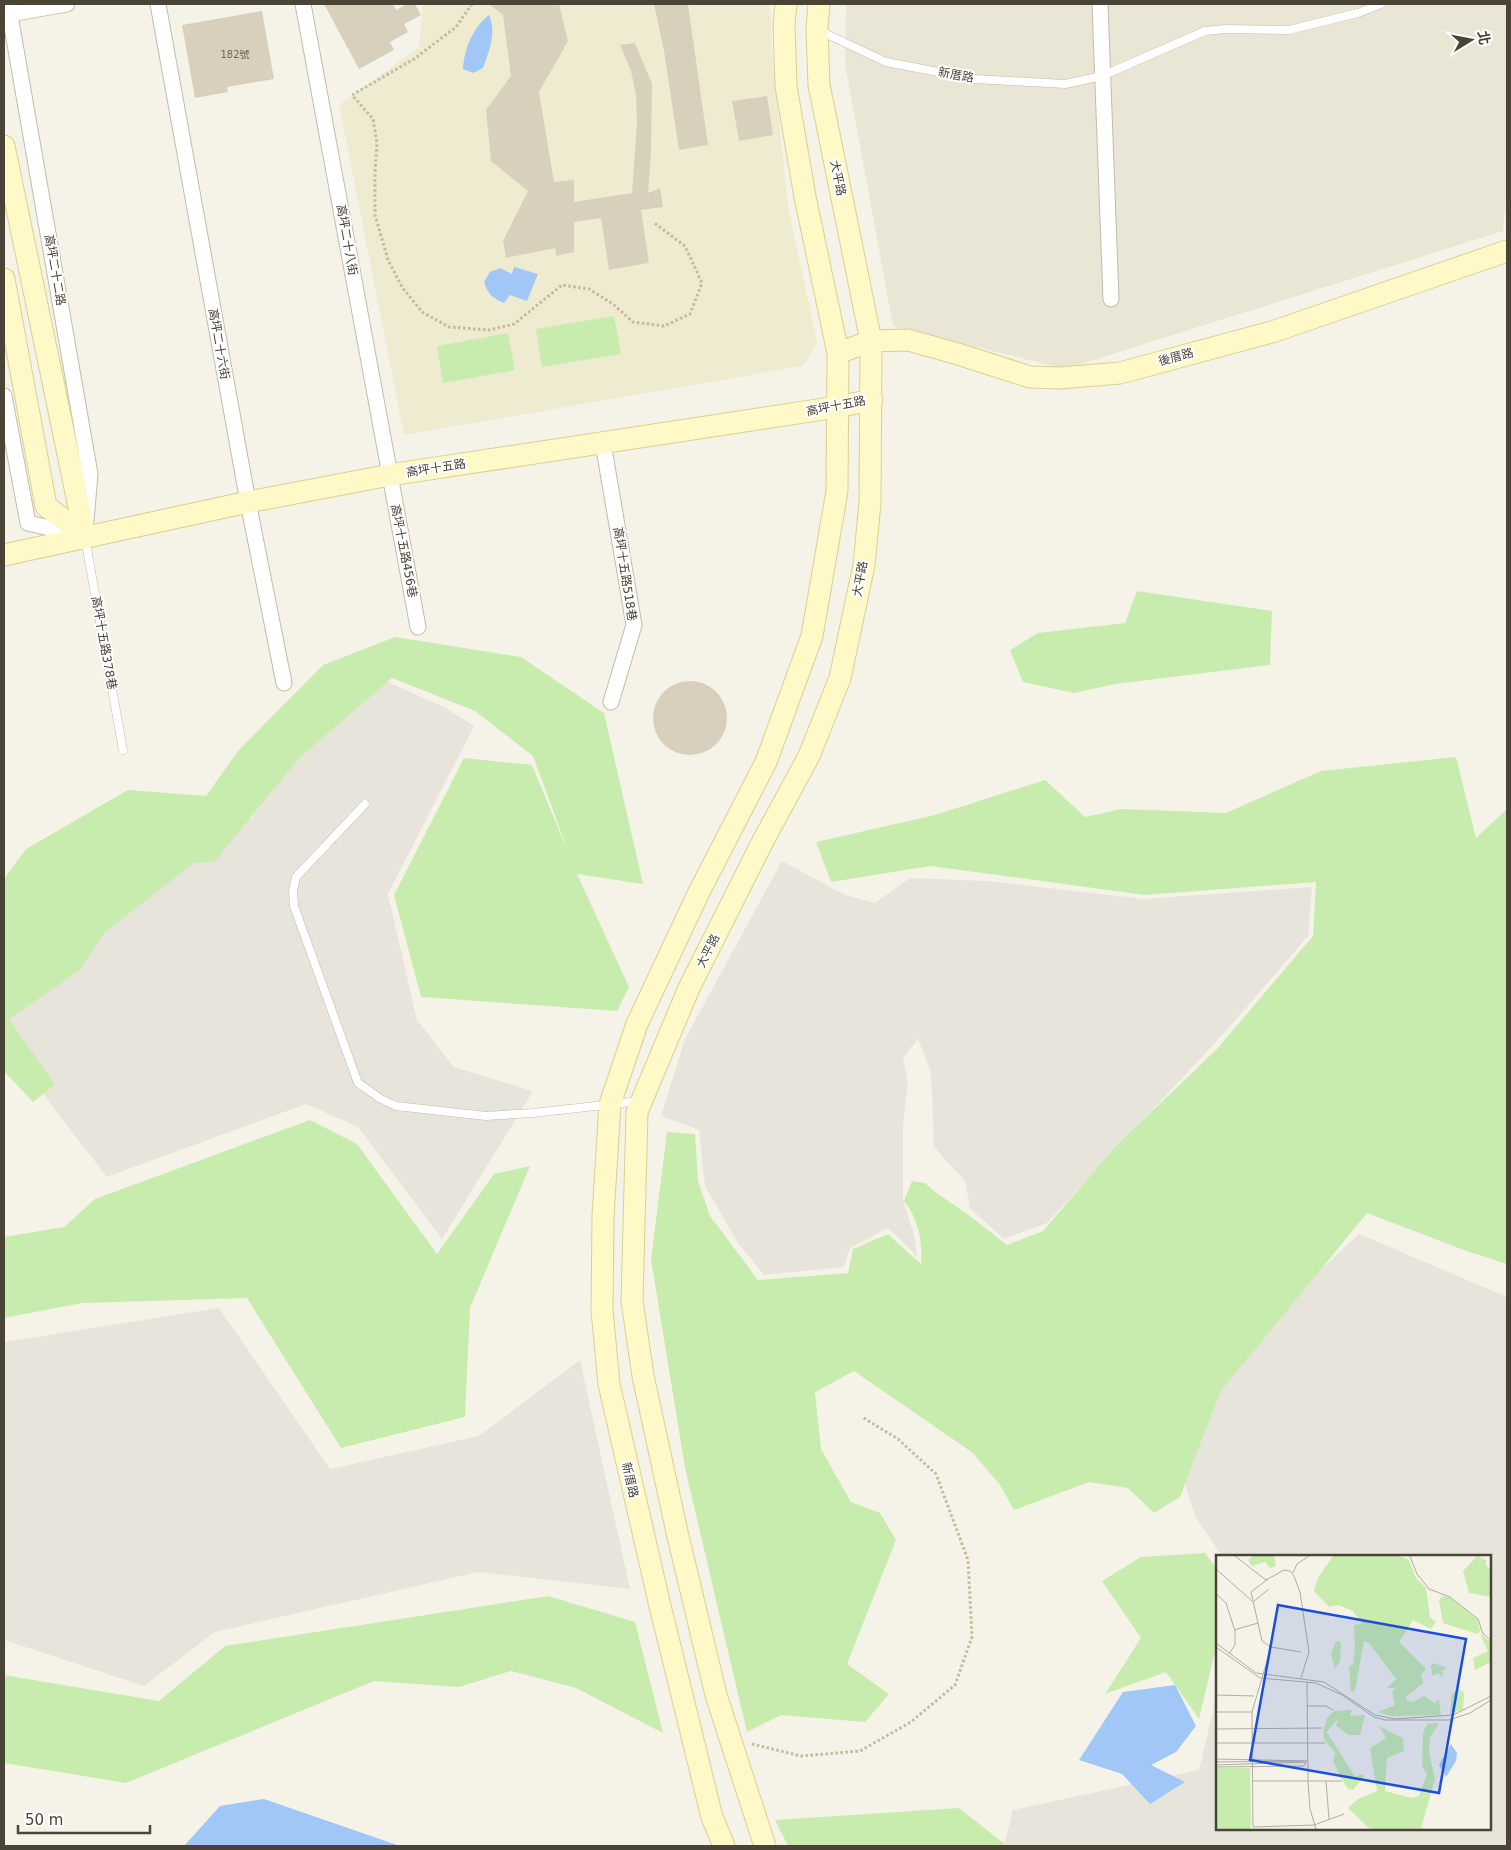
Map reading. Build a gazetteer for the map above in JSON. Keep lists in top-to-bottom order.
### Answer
{
  "streets": {
    "street": [
      "新厝路",
      "大平路",
      "高坪二十八街",
      "高坪二十二路",
      "高坪二十六街",
      "後厝路",
      "高坪十五路",
      "高坪十五路456巷",
      "高坪十五路518巷"
    ],
    "lane": ["高坪十五路378巷"]
  },
  "crossings": [
    ["新厝路", "大平路"],
    ["大平路", "後厝路"],
    ["大平路", "高坪十五路"],
    ["高坪二十八街", "高坪十五路"],
    ["高坪二十八街", "高坪十五路456巷"],
    ["高坪二十二路", "高坪十五路"],
    ["高坪二十二路", "高坪十五路378巷"],
    ["高坪二十六街", "高坪十五路"],
    ["高坪十五路", "高坪十五路456巷"],
    ["高坪十五路", "高坪十五路518巷"],
    ["高坪十五路", "高坪十五路378巷"]
  ],
  "house_numbers": ["182號"],
  "scale_bar": "50 m",
  "north": "right"
}
